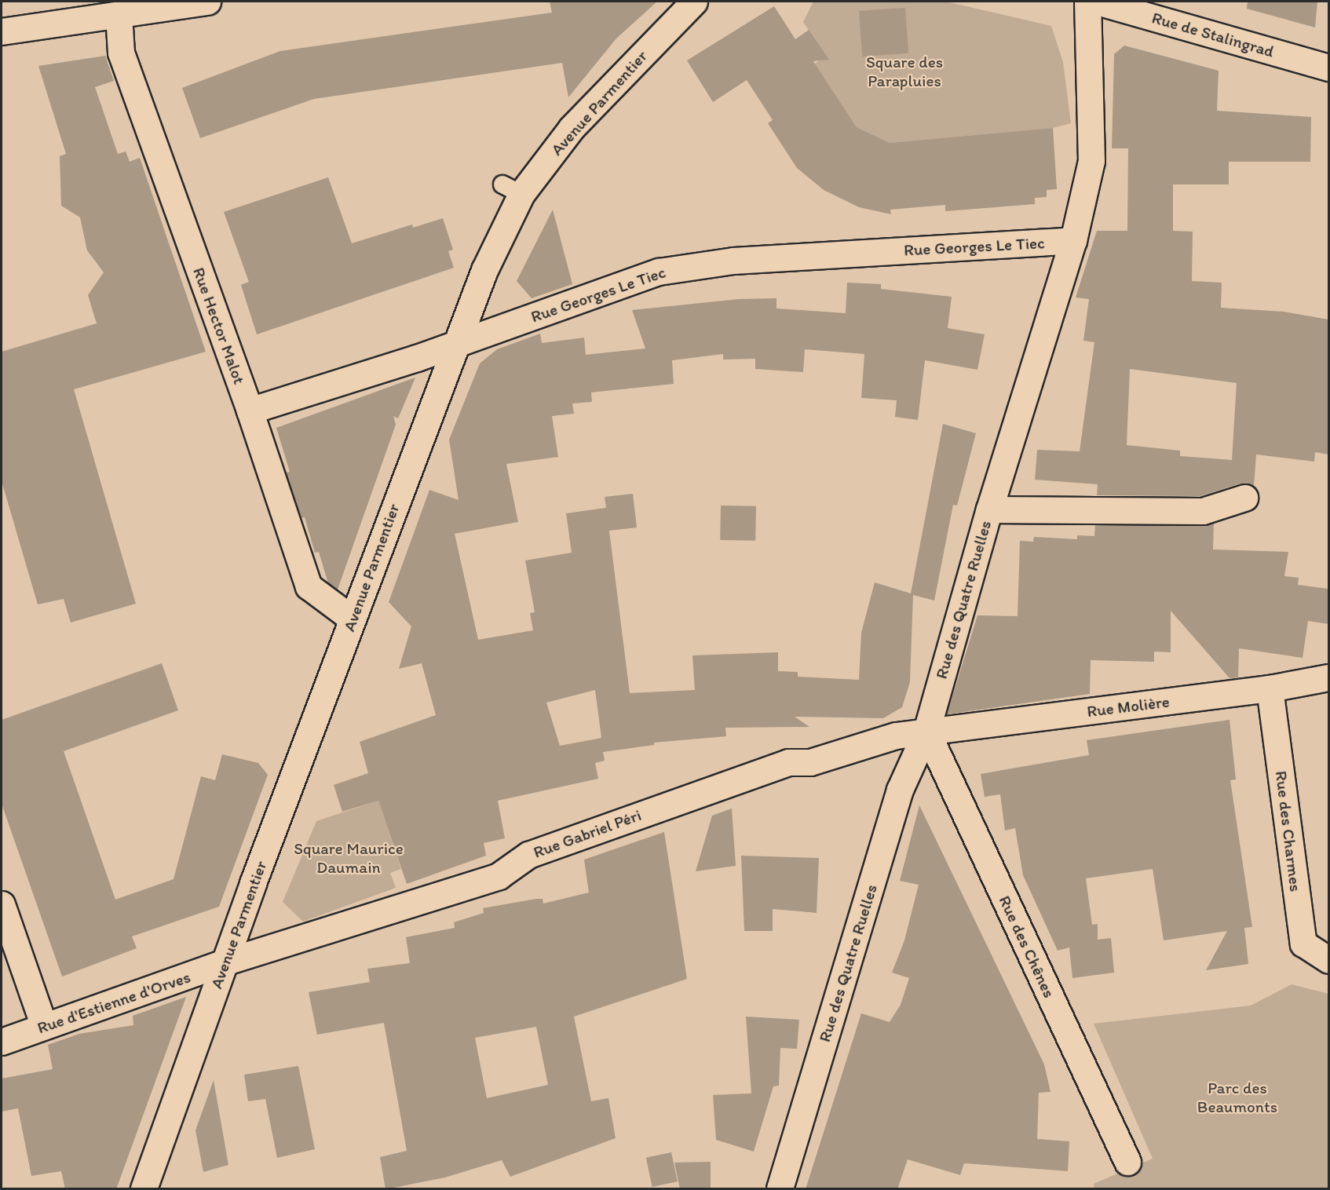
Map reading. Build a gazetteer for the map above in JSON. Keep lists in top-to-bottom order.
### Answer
{
  "streets": {
    "street": [
      "Rue de Stalingrad",
      "Avenue Parmentier",
      "Rue Georges Le Tiec",
      "Rue Hector Malot",
      "Rue des Quatre Ruelles",
      "Rue Molière",
      "Rue des Charmes",
      "Rue Gabriel Péri",
      "Rue des Chênes",
      "Rue d'Estienne d'Orves"
    ]
  },
  "crossings": [
    ["Avenue Parmentier", "Rue Georges Le Tiec"],
    ["Avenue Parmentier", "Rue Hector Malot"],
    ["Avenue Parmentier", "Rue Gabriel Péri"],
    ["Avenue Parmentier", "Rue d'Estienne d'Orves"],
    ["Rue Georges Le Tiec", "Rue Hector Malot"],
    ["Rue Georges Le Tiec", "Rue des Quatre Ruelles"],
    ["Rue des Quatre Ruelles", "Rue Molière"],
    ["Rue des Quatre Ruelles", "Rue Gabriel Péri"],
    ["Rue des Quatre Ruelles", "Rue des Chênes"],
    ["Rue Molière", "Rue des Charmes"],
    ["Rue Molière", "Rue Gabriel Péri"],
    ["Rue Molière", "Rue des Chênes"],
    ["Rue Gabriel Péri", "Rue des Chênes"],
    ["Rue Gabriel Péri", "Rue d'Estienne d'Orves"]
  ],
  "parks": ["Square des Parapluies", "Square Maurice Daumain", "Parc des Beaumonts"]
}
